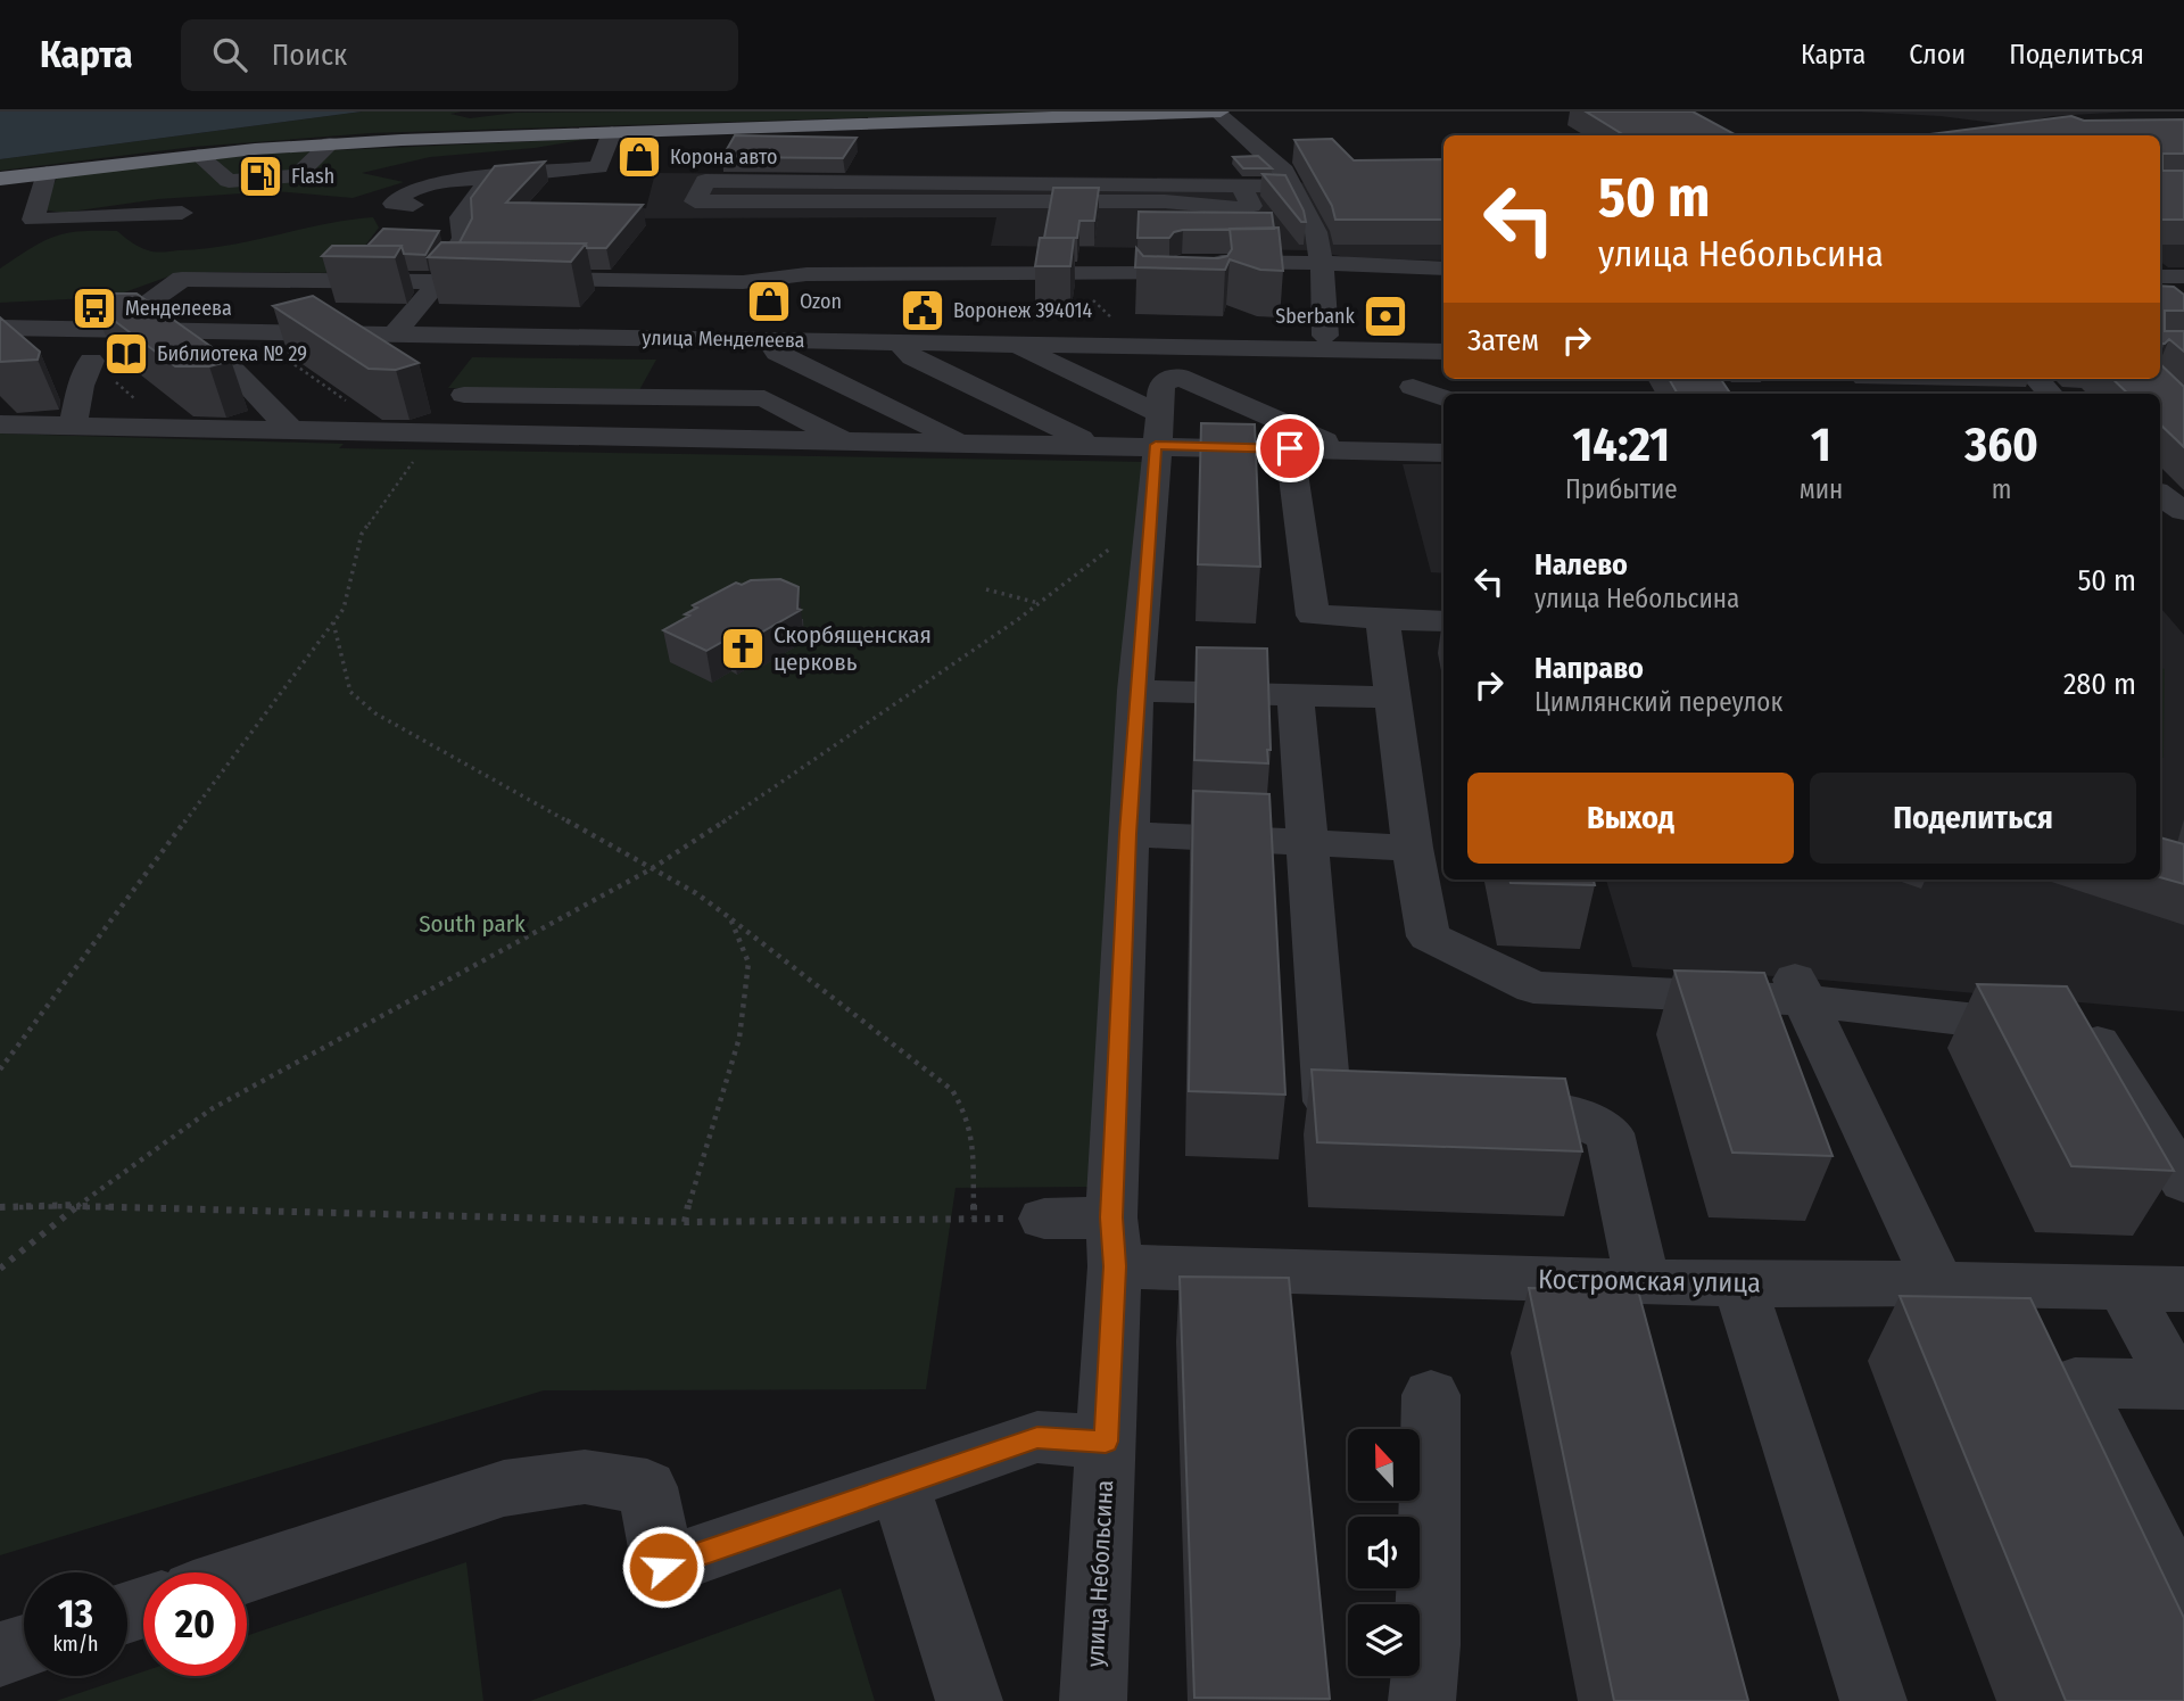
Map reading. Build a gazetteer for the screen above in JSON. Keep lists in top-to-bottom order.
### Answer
{
  "streets": {
    "street": ["улица Менделеева", "Костромская улица", "улица Небольсина"]
  },
  "crossings": [
    ["Костромская улица", "улица Небольсина"]
  ],
  "parks": ["South park"],
  "places": {
    "shop": ["Корона авто", "Ozon"],
    "fuel station": ["Flash"],
    "bus stop": ["Менделеева"],
    "public building": ["Воронеж 394014"],
    "bank": ["Sberbank"],
    "library": ["Библиотека № 29"],
    "church": ["Скорбященская церковь"]
  },
  "north": "top",
  "page": {
    "header": "Карта",
    "search": "Поиск",
    "nav": ["Карта", "Слои", "Поделиться"],
    "turn": ["50 m", "улица Небольсина"],
    "then": "Затем",
    "eta": [
      "14:21",
      "Прибытие",
      "1",
      "мин",
      "360",
      "m"
    ],
    "list": [
      {
        "name": "Налево",
        "note": "улица Небольсина",
        "value": "50 m"
      },
      {
        "name": "Направо",
        "note": "Цимлянский переулок",
        "value": "280 m"
      }
    ],
    "buttons": ["Выход", "Поделиться"],
    "speed": "13 km/h",
    "limit": "20"
  }
}
